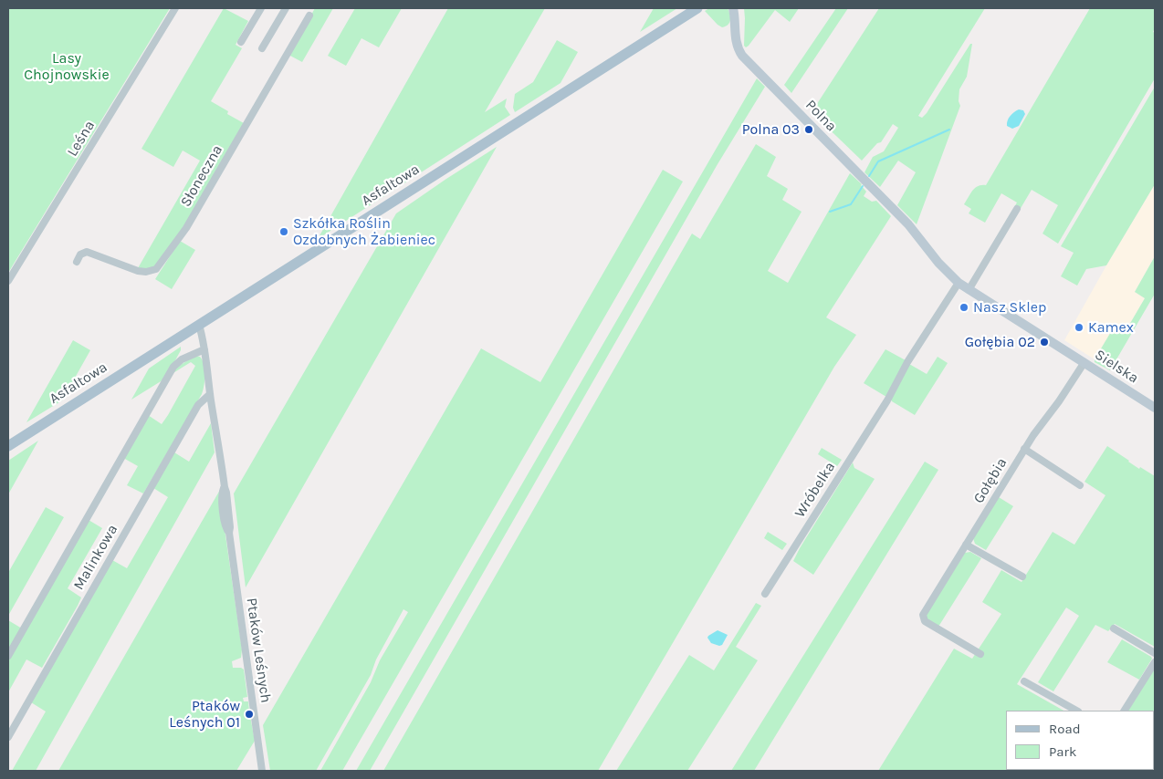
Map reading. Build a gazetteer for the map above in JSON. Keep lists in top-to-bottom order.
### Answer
{
  "streets": {
    "main road": ["Asfaltowa"],
    "street": [
      "Polna",
      "Leśna",
      "Słoneczna",
      "Sielska",
      "Gołębia",
      "Wróbelka",
      "Malinkowa",
      "Ptaków Leśnych"
    ]
  },
  "crossings": [
    ["Polna", "Sielska"],
    ["Asfaltowa", "Ptaków Leśnych"],
    ["Sielska", "Gołębia"],
    ["Sielska", "Wróbelka"],
    ["Malinkowa", "Ptaków Leśnych"]
  ],
  "parks": ["Lasy Chojnowskie"],
  "places": [
    "Polna 03",
    "Szkółka Roślin Ozdobnych Żabieniec",
    "Nasz Sklep",
    "Kamex",
    "Gołębia 02",
    "Ptaków Leśnych 01"
  ],
  "legend": ["Road", "Park"]
}
